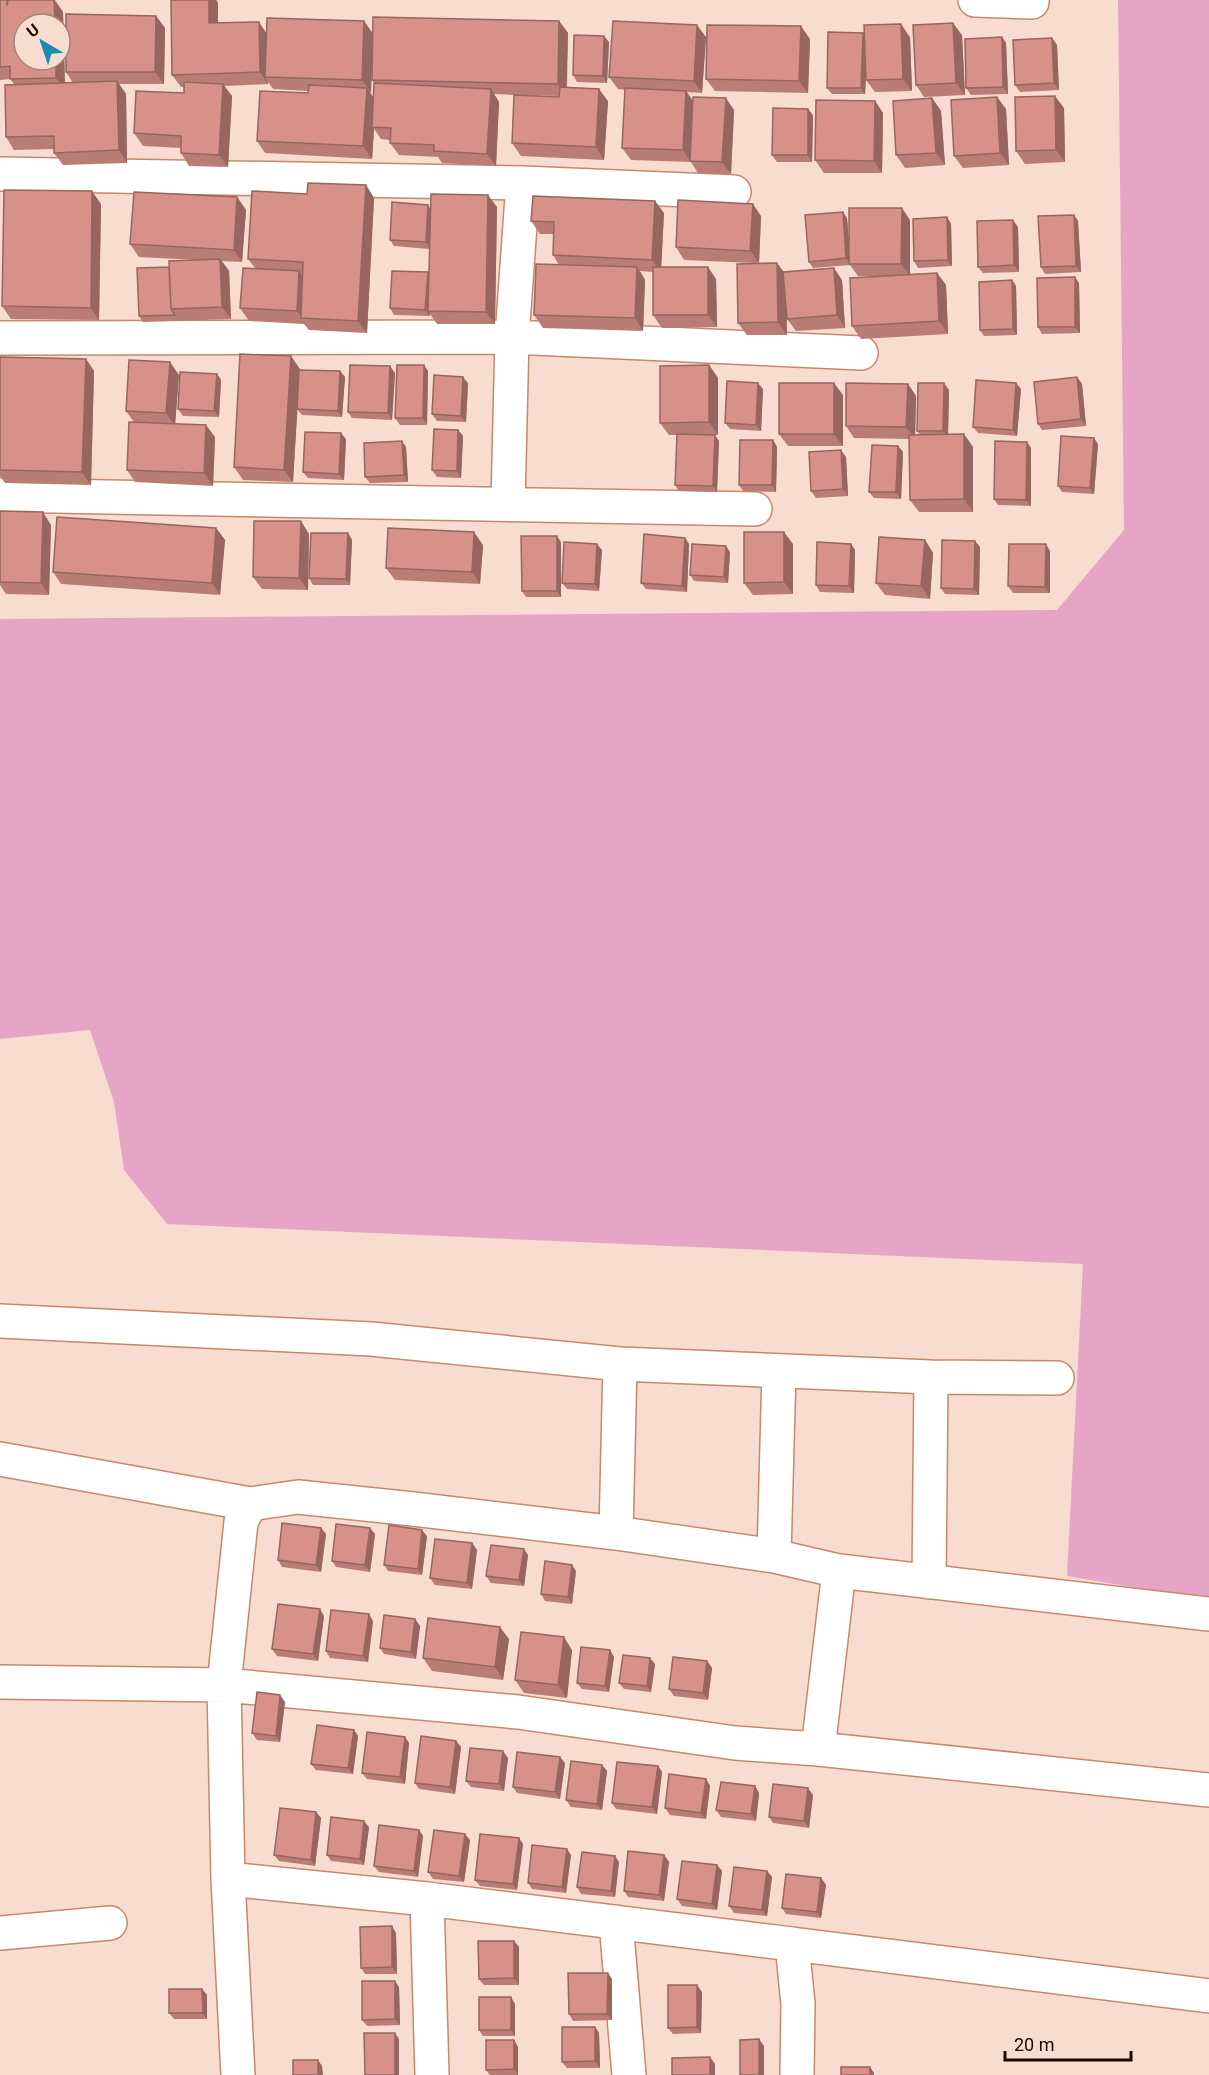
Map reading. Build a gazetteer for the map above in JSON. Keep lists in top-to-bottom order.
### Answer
{
  "scale_bar": "20 m",
  "north": "top left"
}
